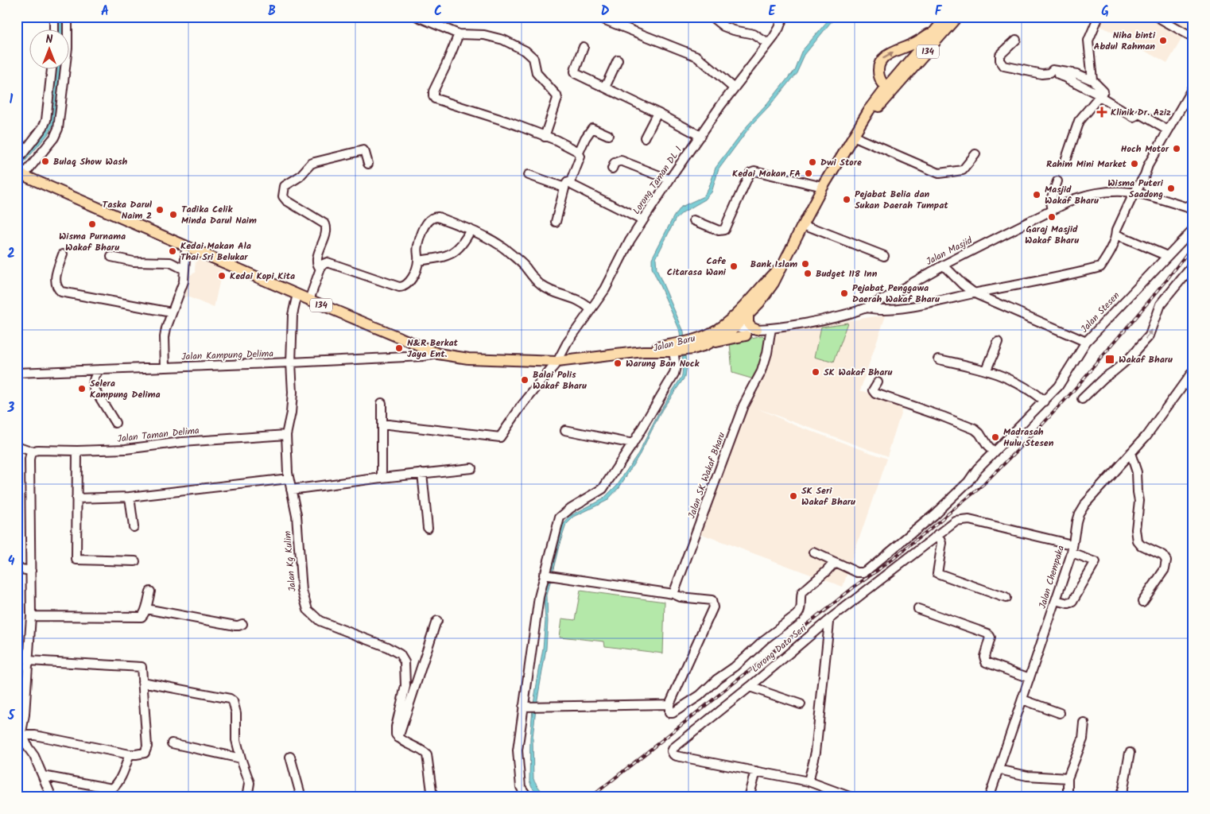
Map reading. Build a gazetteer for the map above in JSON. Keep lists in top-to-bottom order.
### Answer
{
  "streets": {
    "main road": ["134", "Jalan Baru"],
    "street": [
      "Lorong Taman DL 1",
      "Jalan Masjid",
      "Jalan Stesen",
      "Jalan Kampung Delima",
      "Jalan Taman Delima",
      "Jalan SK Wakaf Bharu",
      "Jalan Kg Kulim",
      "Jalan Chempaka",
      "Lorong Dato Seri"
    ]
  },
  "crossings": [
    ["134", "Lorong Taman DL 1"],
    ["134", "Jalan Baru"],
    ["134", "Jalan Kampung Delima"],
    ["134", "Jalan Kg Kulim"],
    ["Jalan Masjid", "Jalan Stesen"],
    ["Jalan Masjid", "Jalan Baru"],
    ["Jalan Masjid", "Jalan SK Wakaf Bharu"],
    ["Jalan Kampung Delima", "Jalan Kg Kulim"],
    ["Jalan Taman Delima", "Jalan Kg Kulim"],
    ["Jalan Chempaka", "Lorong Dato Seri"]
  ],
  "places": {
    "other": [
      "Niha binti Abdul Rahman",
      "Hoch Motor",
      "Bulaq Show Wash",
      "Dwi Store",
      "Rahim Mini Market",
      "Kedai Makan FA",
      "Wisma Puteri Saadong",
      "Masjid Wakaf Bharu",
      "Pejabat Belia dan Sukan Daerah Tumpat",
      "Taska Darul Naim 2",
      "Tadika Celik Minda Darul Naim",
      "Garaj Masjid Wakaf Bharu",
      "Wisma Purnama Wakaf Bharu",
      "Kedai Makan Ala Thai Sri Belukar",
      "Bank Islam",
      "Cafe Citarasa Wani",
      "Budget 118 Inn",
      "Kedai Kopi Kita",
      "Pejabat Penggawa Daerah Wakaf Bharu",
      "N&R Berkat Jaya Ent.",
      "Warung Ban Nock",
      "SK Wakaf Bharu",
      "Balai Polis Wakaf Bharu",
      "Selera Kampung Delima",
      "Madrasah Hulu Stesen",
      "SK Seri Wakaf Bharu"
    ],
    "health": ["Klinik Dr. Aziz"],
    "transit": ["Wakaf Bharu"]
  },
  "north": "top",
  "grid": {
    "columns": [
      "A",
      "B",
      "C",
      "D",
      "E",
      "F",
      "G"
    ],
    "rows": [
      "1",
      "2",
      "3",
      "4",
      "5"
    ]
  }
}
